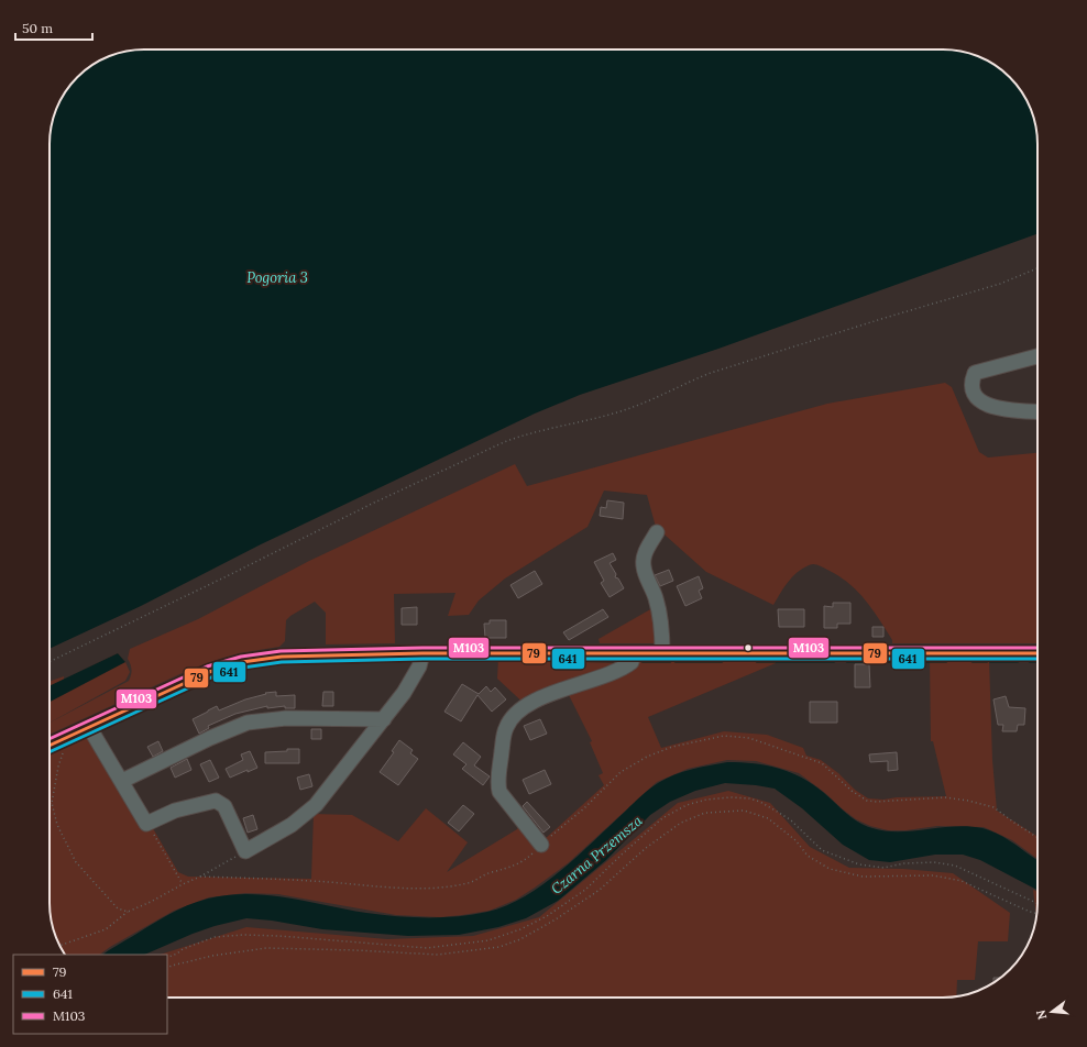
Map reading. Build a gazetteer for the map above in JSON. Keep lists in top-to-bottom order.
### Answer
{
  "water": ["Pogoria 3", "Czarna Przemsza"],
  "lines": ["transit line M103", "transit line 79", "transit line 641"],
  "legend": ["79", "641", "M103"],
  "scale_bar": "50 m",
  "north": "left"
}
